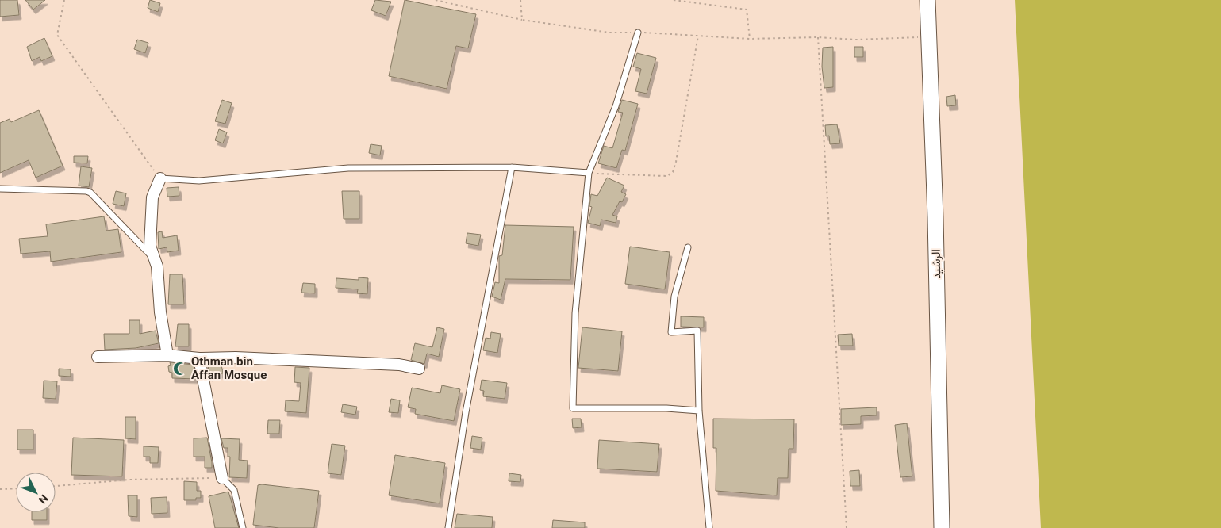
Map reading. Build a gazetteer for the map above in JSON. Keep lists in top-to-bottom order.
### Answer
{
  "streets": {
    "main road": ["الرشيد"]
  },
  "places": {
    "mosque": ["Othman bin Affan Mosque"]
  },
  "north": "bottom right"
}
